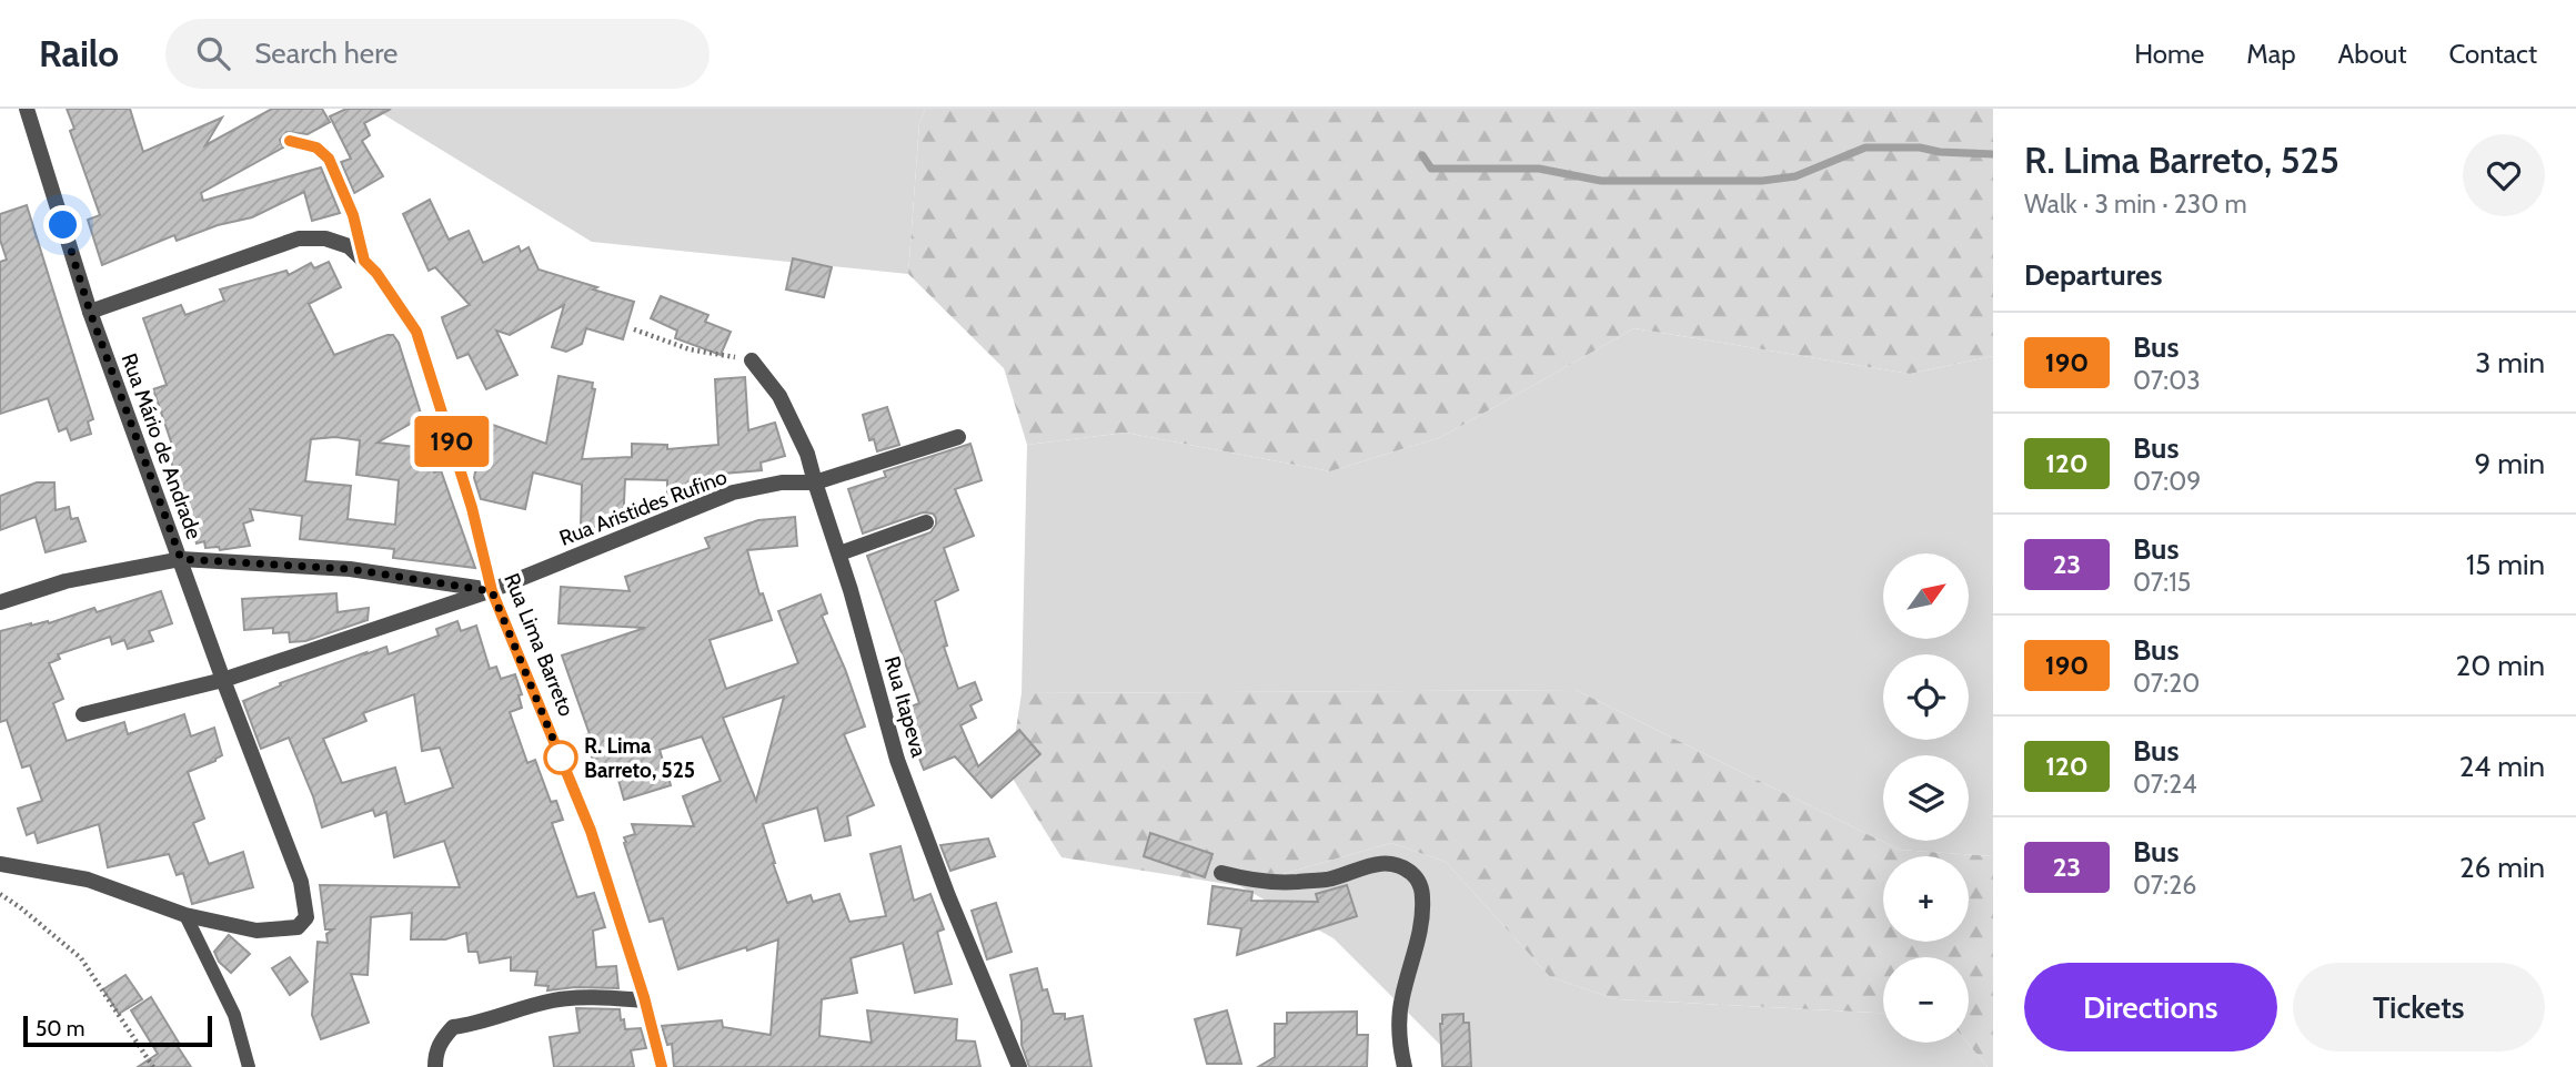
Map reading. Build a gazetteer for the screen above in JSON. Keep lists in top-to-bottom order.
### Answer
{
  "streets": {
    "street": [
      "Rua Mário de Andrade",
      "Rua Aristides Rufino",
      "Rua Lima Barreto",
      "Rua Itapeva"
    ]
  },
  "crossings": [
    ["Rua Mário de Andrade", "Rua Aristides Rufino"],
    ["Rua Aristides Rufino", "Rua Lima Barreto"],
    ["Rua Aristides Rufino", "Rua Itapeva"]
  ],
  "places": ["R. Lima Barreto, 525"],
  "lines": ["bus line 190"],
  "scale_bar": "50 m",
  "north": "top right",
  "page": {
    "header": "Railo",
    "search": "Search here",
    "nav": [
      "Home",
      "Map",
      "About",
      "Contact"
    ],
    "on_map": "190",
    "heading": [
      ["R. Lima Barreto, 525", "Walk · 3 min · 230 m"],
      "Departures"
    ],
    "list": [
      {
        "mark": "190",
        "name": "Bus",
        "note": "07:03",
        "value": "3 min"
      },
      {
        "mark": "120",
        "name": "Bus",
        "note": "07:09",
        "value": "9 min"
      },
      {
        "mark": "23",
        "name": "Bus",
        "note": "07:15",
        "value": "15 min"
      },
      {
        "mark": "190",
        "name": "Bus",
        "note": "07:20",
        "value": "20 min"
      },
      {
        "mark": "120",
        "name": "Bus",
        "note": "07:24",
        "value": "24 min"
      },
      {
        "mark": "23",
        "name": "Bus",
        "note": "07:26",
        "value": "26 min"
      }
    ],
    "map_buttons": ["+", "−"],
    "buttons": ["Directions", "Tickets"],
    "scale": "50 m"
  }
}
